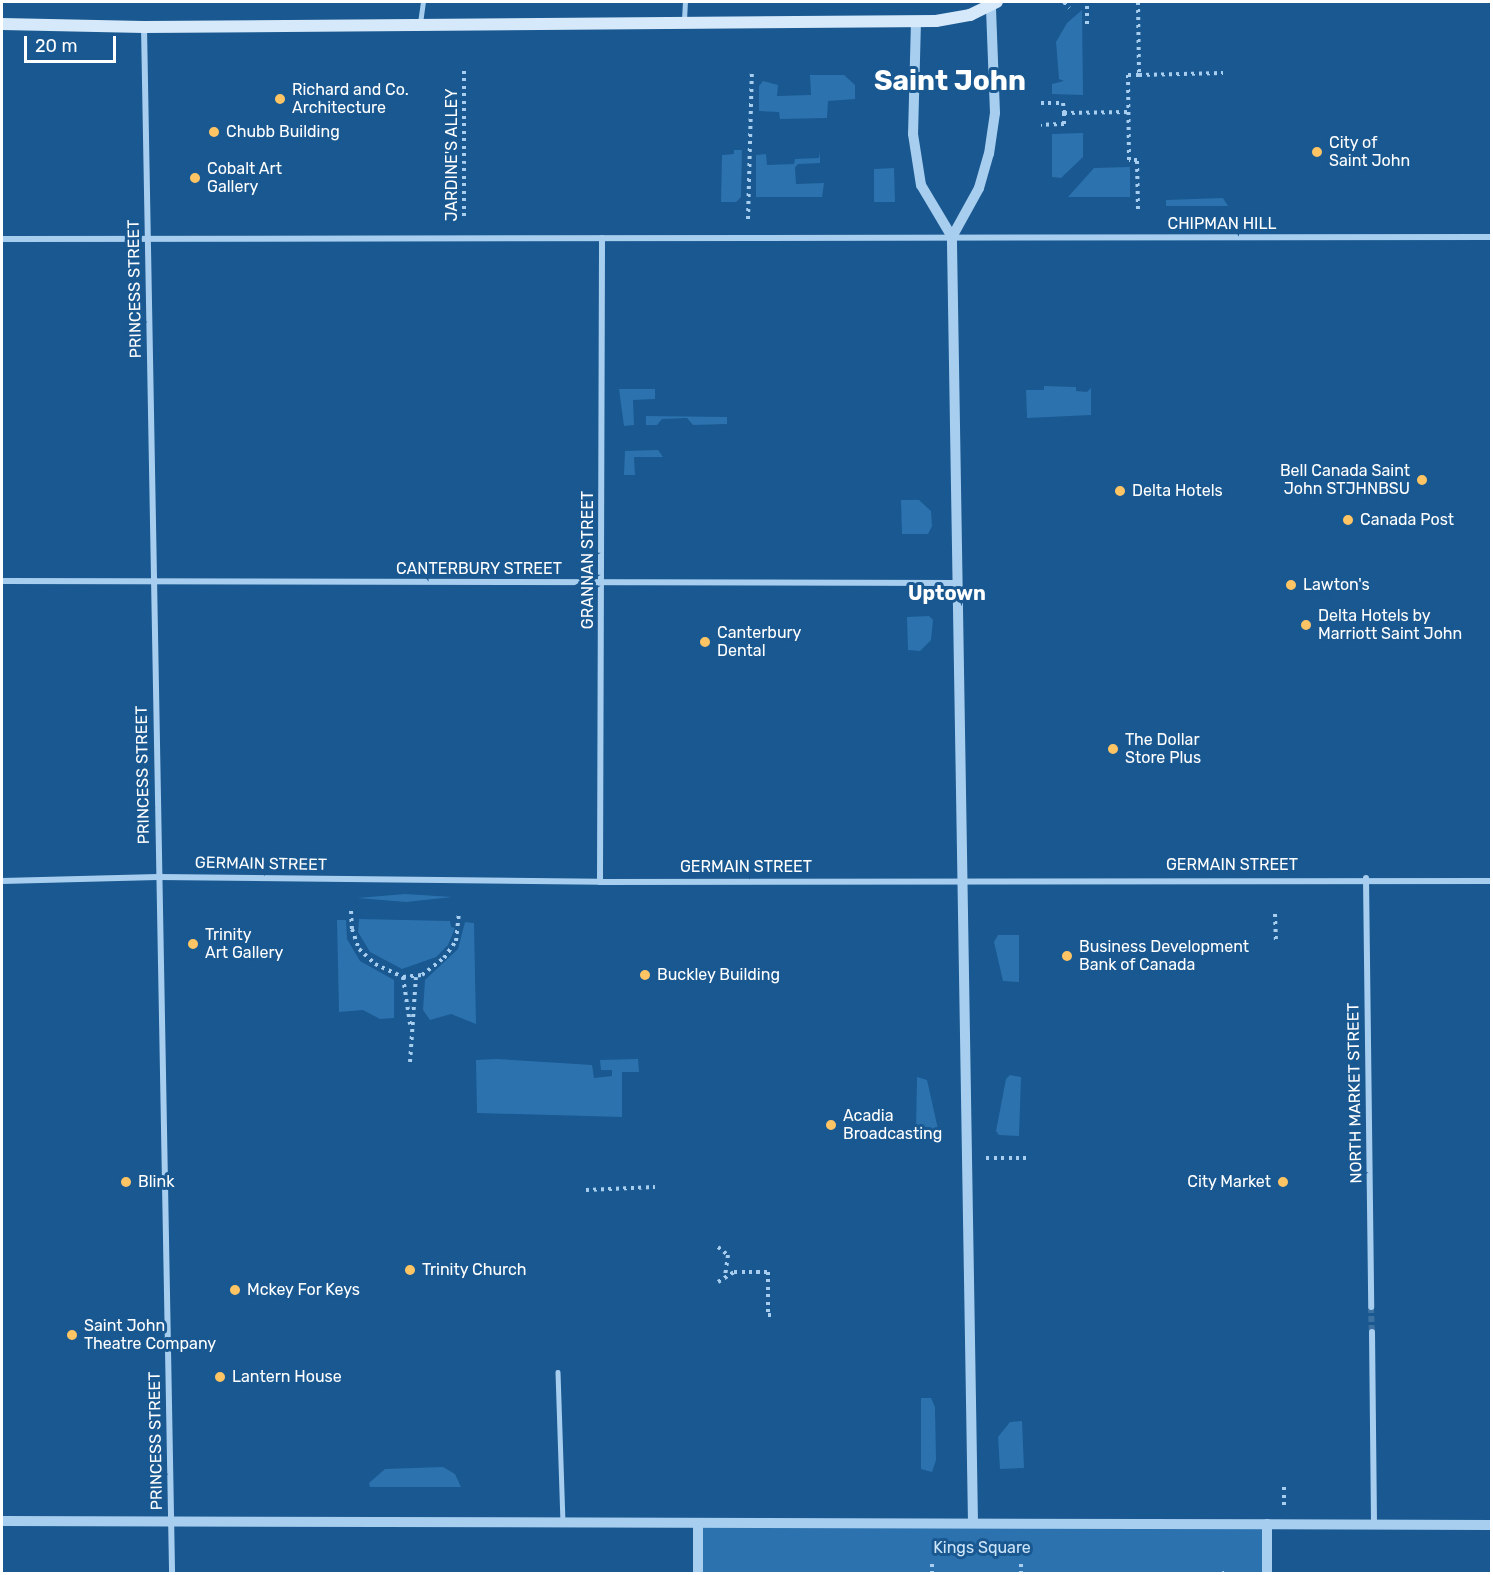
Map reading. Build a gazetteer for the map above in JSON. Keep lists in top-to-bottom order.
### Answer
{
  "streets": {
    "street": [
      "CHIPMAN HILL",
      "PRINCESS STREET",
      "GRANNAN STREET",
      "CANTERBURY STREET",
      "GERMAIN STREET",
      "NORTH MARKET STREET"
    ],
    "path": ["JARDINE'S ALLEY"]
  },
  "crossings": [
    ["JARDINE'S ALLEY", "CHIPMAN HILL"],
    ["CHIPMAN HILL", "PRINCESS STREET"],
    ["CHIPMAN HILL", "GRANNAN STREET"],
    ["PRINCESS STREET", "CANTERBURY STREET"],
    ["PRINCESS STREET", "GERMAIN STREET"],
    ["GRANNAN STREET", "CANTERBURY STREET"],
    ["GRANNAN STREET", "GERMAIN STREET"],
    ["GERMAIN STREET", "NORTH MARKET STREET"]
  ],
  "districts": ["Saint John", "Uptown"],
  "parks": ["Kings Square"],
  "places": [
    "Richard and Co. Architecture",
    "Chubb Building",
    "City of Saint John",
    "Cobalt Art Gallery",
    "Bell Canada Saint John STJHNBSU",
    "Delta Hotels",
    "Canada Post",
    "Lawton's",
    "Delta Hotels by Marriott Saint John",
    "Canterbury Dental",
    "The Dollar Store Plus",
    "Trinity Art Gallery",
    "Business Development Bank of Canada",
    "Buckley Building",
    "Acadia Broadcasting",
    "Blink",
    "City Market",
    "Trinity Church",
    "Mckey For Keys",
    "Saint John Theatre Company",
    "Lantern House"
  ],
  "scale_bar": "20 m"
}
